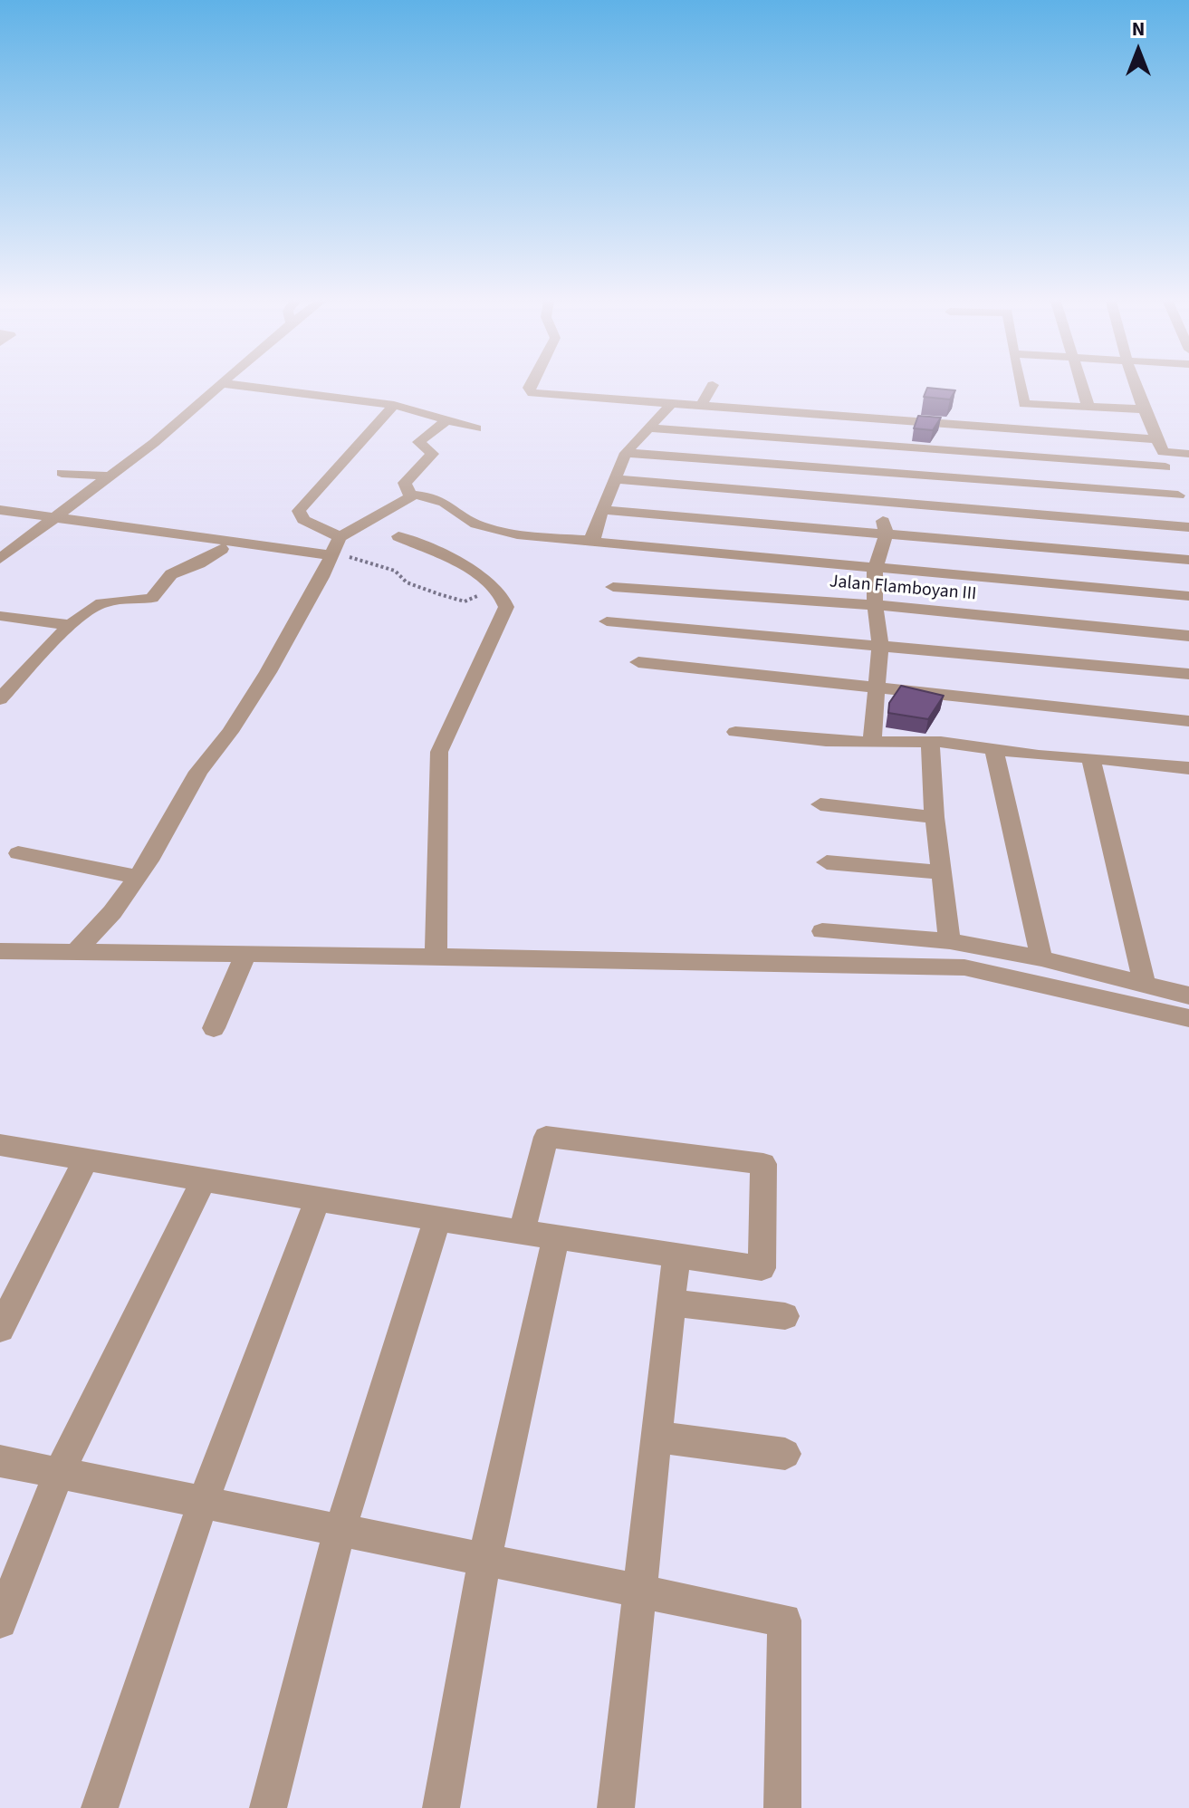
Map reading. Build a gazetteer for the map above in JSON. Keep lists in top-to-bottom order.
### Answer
{
  "streets": {
    "street": ["Jalan Flamboyan III"]
  },
  "north": "top"
}
